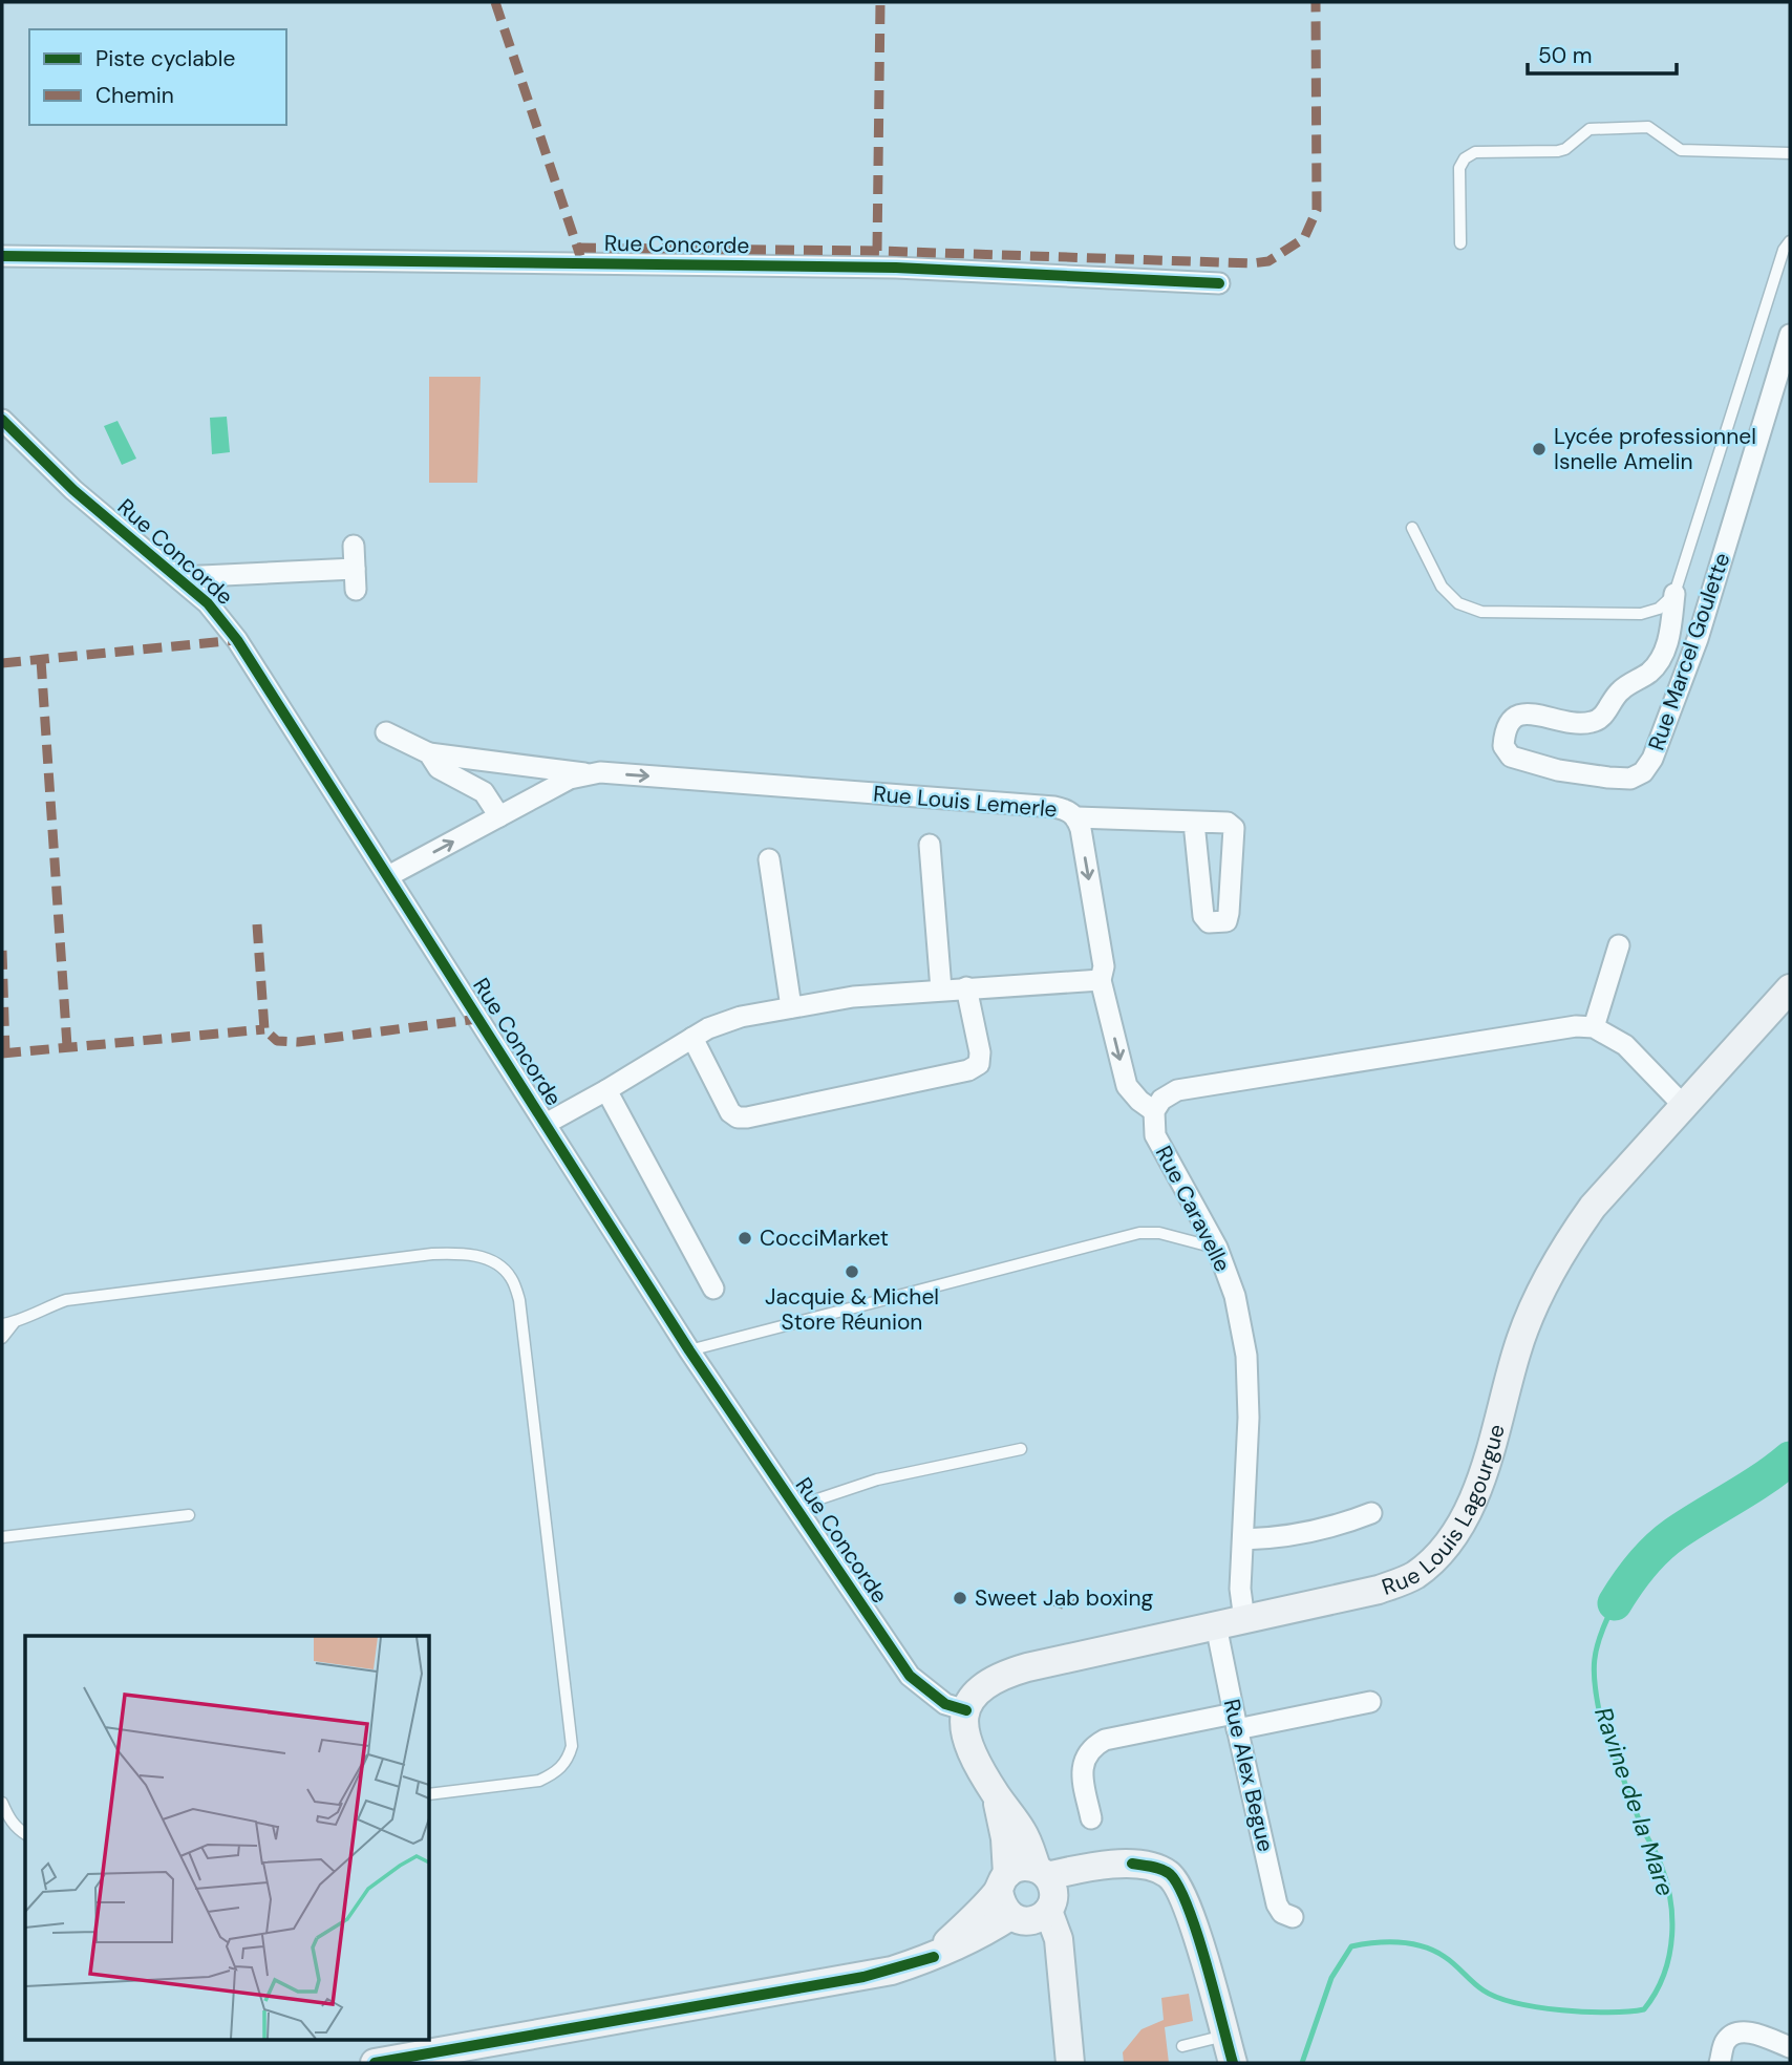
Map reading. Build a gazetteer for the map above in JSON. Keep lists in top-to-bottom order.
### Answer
{
  "streets": {
    "main road": ["Rue Louis Lagourgue"],
    "street": [
      "Rue Concorde",
      "Rue Marcel Goulette",
      "Rue Louis Lemerle",
      "Rue Caravelle",
      "Rue Alex Begue"
    ]
  },
  "crossings": [
    ["Rue Concorde", "Rue Louis Lemerle"],
    ["Rue Concorde", "Rue Louis Lagourgue"],
    ["Rue Louis Lemerle", "Rue Caravelle"],
    ["Rue Caravelle", "Rue Louis Lagourgue"],
    ["Rue Louis Lagourgue", "Rue Alex Begue"]
  ],
  "water": ["Ravine de la Mare"],
  "places": [
    "Lycée professionnel Isnelle Amelin",
    "CocciMarket",
    "Jacquie & Michel Store Réunion",
    "Sweet Jab boxing"
  ],
  "legend": ["Piste cyclable", "Chemin"],
  "scale_bar": "50 m"
}
